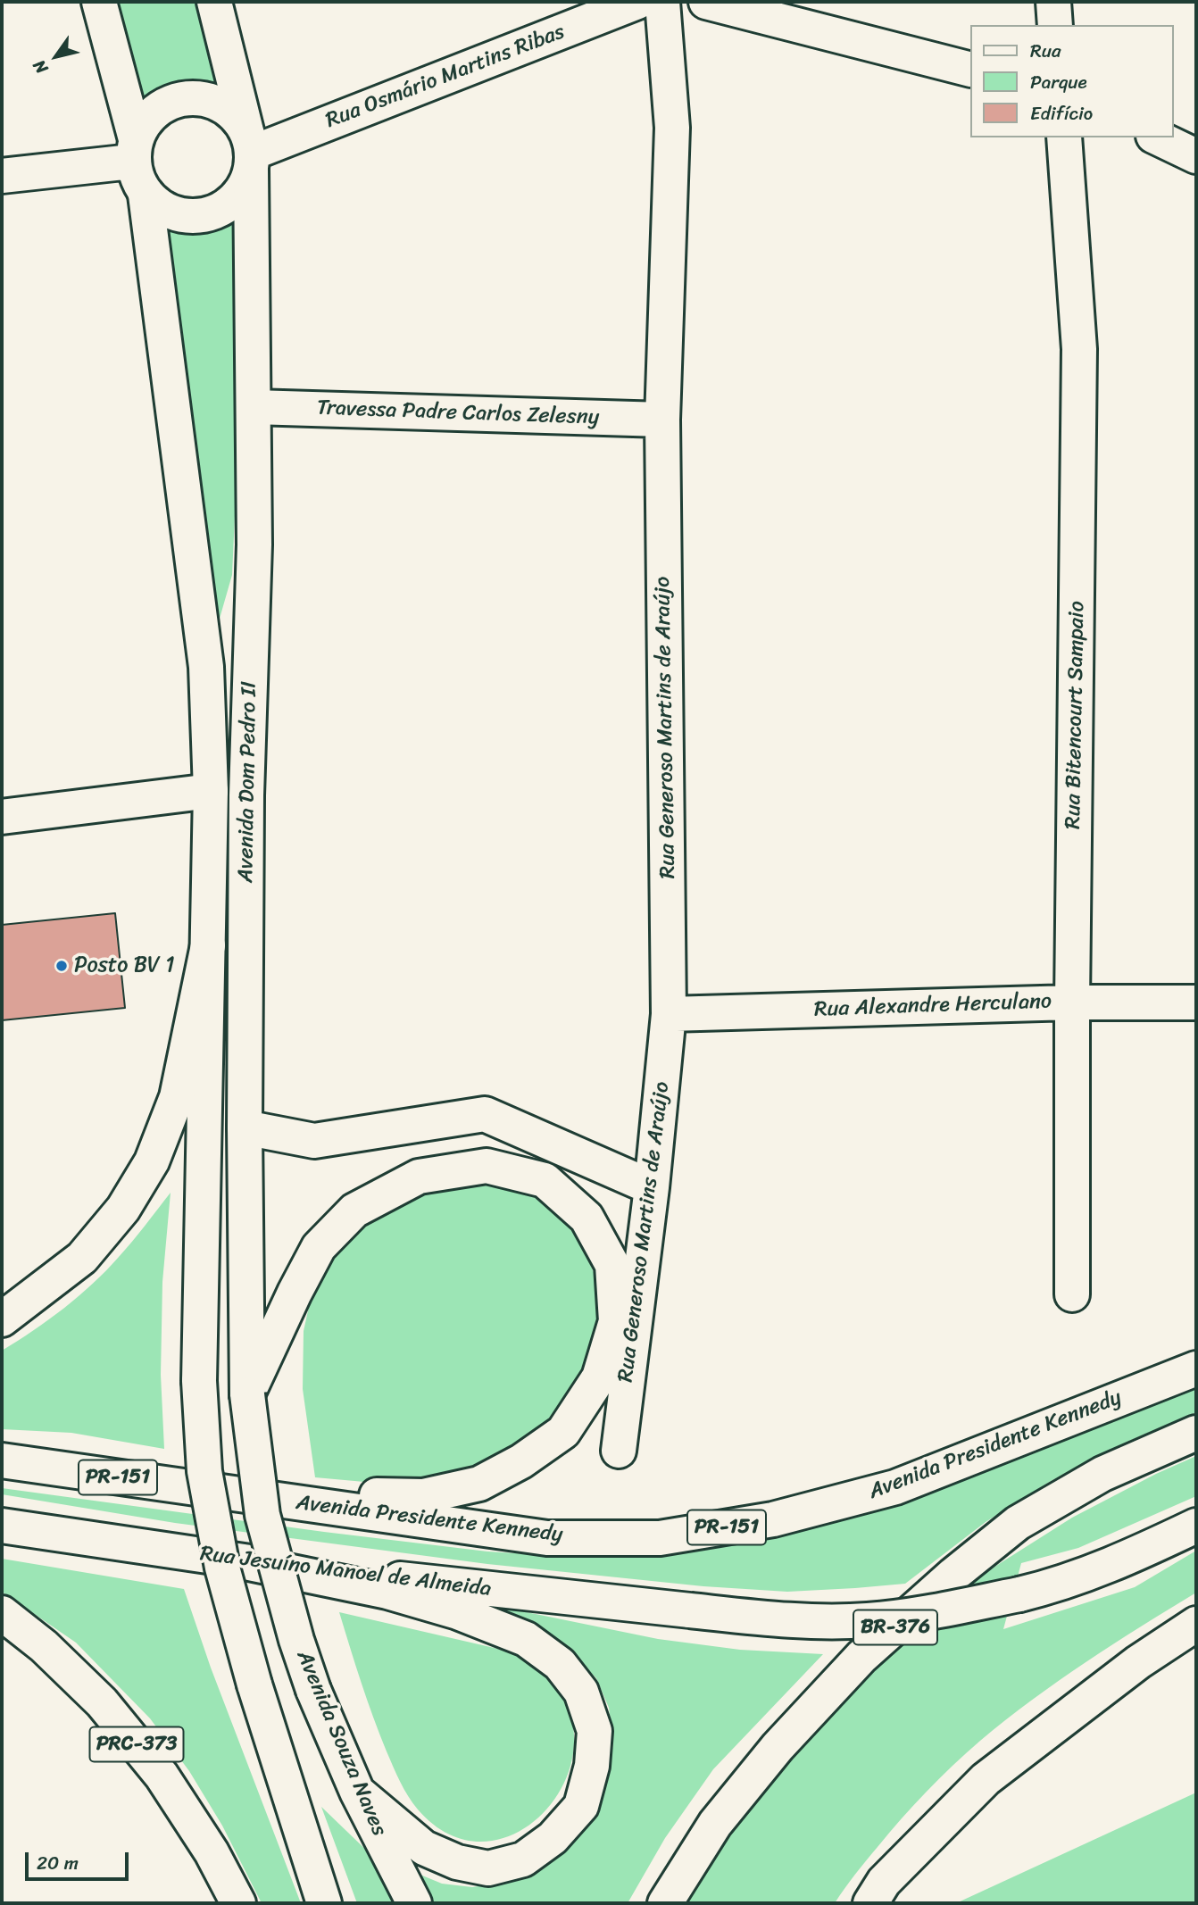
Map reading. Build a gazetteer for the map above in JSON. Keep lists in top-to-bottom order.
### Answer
{
  "streets": {
    "main road": [
      "Rua Osmário Martins Ribas",
      "Travessa Padre Carlos Zelesny",
      "Rua Bitencourt Sampaio",
      "Rua Generoso Martins de Araújo",
      "Avenida Dom Pedro II",
      "Rua Alexandre Herculano",
      "Avenida Presidente Kennedy",
      "PR-151",
      "Rua Jesuíno Manoel de Almeida",
      "BR-376",
      "Avenida Souza Naves",
      "PRC-373"
    ]
  },
  "crossings": [
    ["Rua Osmário Martins Ribas", "Avenida Dom Pedro II"],
    ["Travessa Padre Carlos Zelesny", "Rua Generoso Martins de Araújo"],
    ["Travessa Padre Carlos Zelesny", "Avenida Dom Pedro II"],
    ["Rua Bitencourt Sampaio", "Rua Alexandre Herculano"],
    ["Rua Generoso Martins de Araújo", "Rua Alexandre Herculano"],
    ["Avenida Dom Pedro II", "Avenida Souza Naves"],
    ["Avenida Presidente Kennedy", "PR-151"]
  ],
  "places": ["Posto BV 1"],
  "legend": ["Rua", "Parque", "Edifício"],
  "scale_bar": "20 m",
  "north": "bottom left"
}
